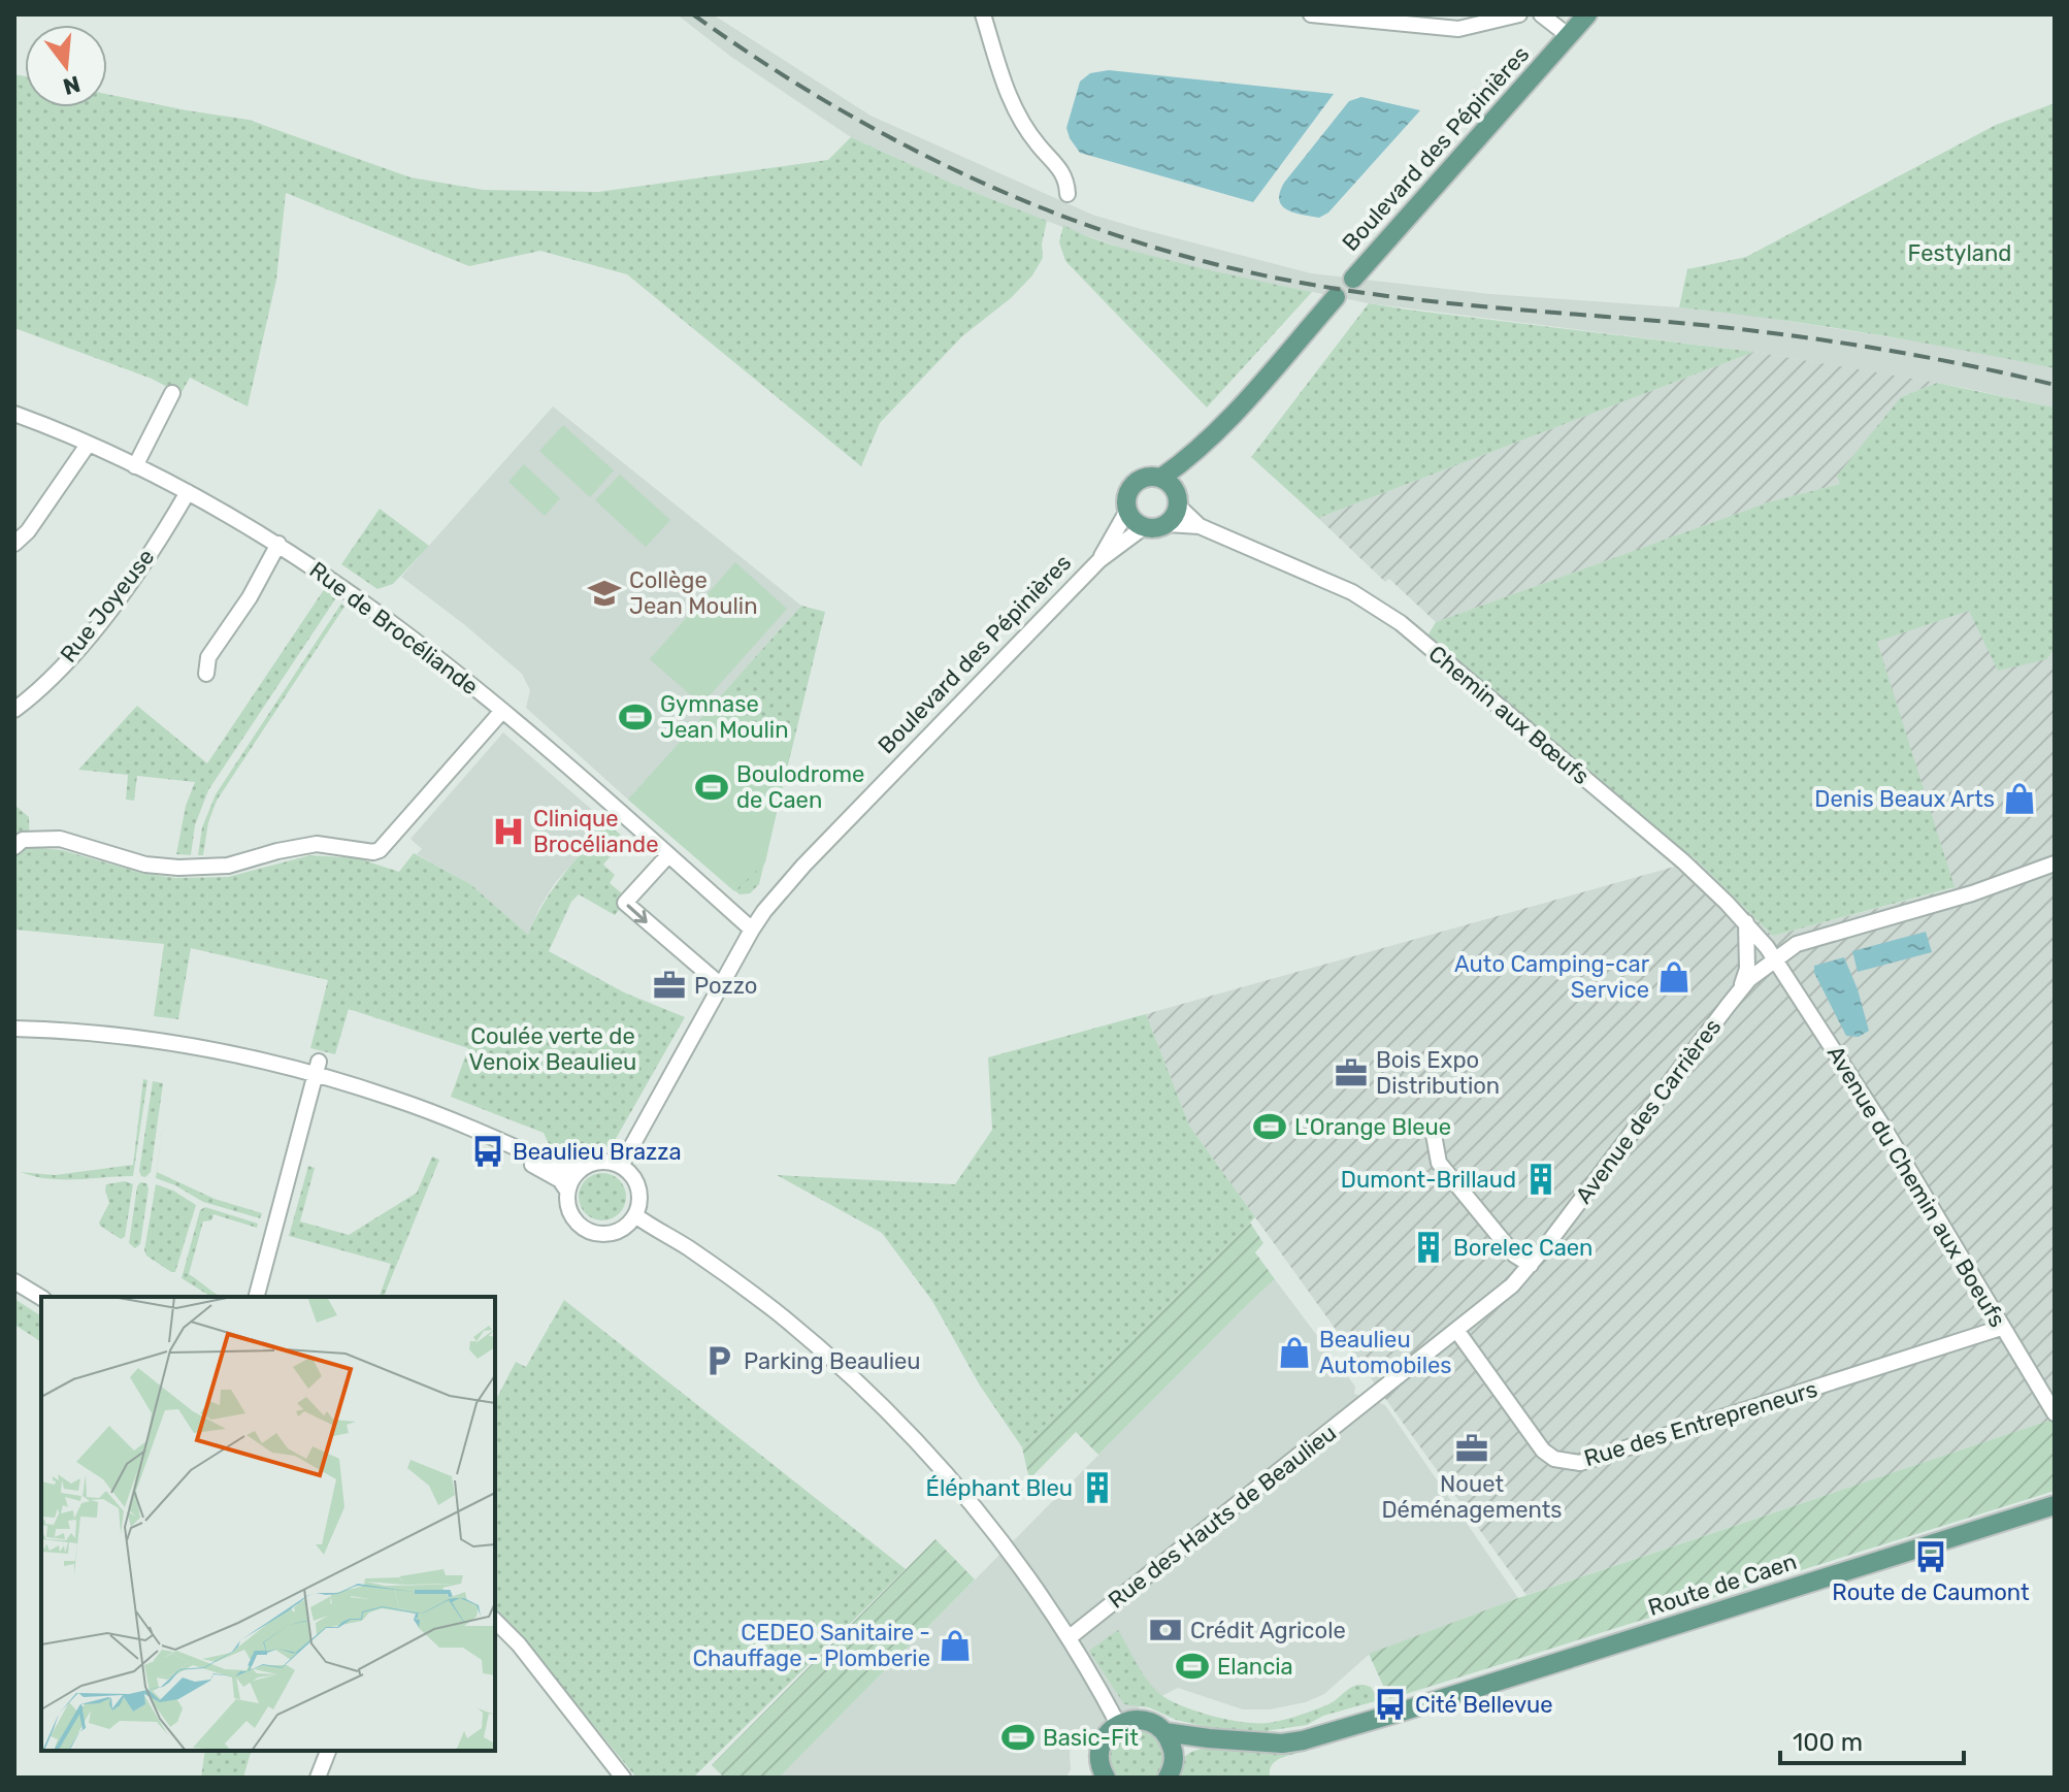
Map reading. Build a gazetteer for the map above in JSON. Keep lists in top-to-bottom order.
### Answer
{
  "streets": {
    "main road": ["Boulevard des Pépinières", "Route de Caen"],
    "street": [
      "Rue Joyeuse",
      "Rue de Brocéliande",
      "Chemin aux Bœufs",
      "Avenue des Carrières",
      "Avenue du Chemin aux Boeufs",
      "Rue des Entrepreneurs",
      "Rue des Hauts de Beaulieu"
    ]
  },
  "crossings": [
    ["Boulevard des Pépinières", "Rue de Brocéliande"],
    ["Boulevard des Pépinières", "Chemin aux Bœufs"],
    ["Rue Joyeuse", "Rue de Brocéliande"],
    ["Chemin aux Bœufs", "Avenue des Carrières"],
    ["Chemin aux Bœufs", "Avenue du Chemin aux Boeufs"],
    ["Avenue des Carrières", "Avenue du Chemin aux Boeufs"],
    ["Avenue des Carrières", "Rue des Entrepreneurs"],
    ["Avenue des Carrières", "Rue des Hauts de Beaulieu"],
    ["Avenue du Chemin aux Boeufs", "Rue des Entrepreneurs"]
  ],
  "parks": ["Festyland", "Coulée verte de Venoix Beaulieu"],
  "places": {
    "school or university": ["Collège Jean Moulin"],
    "sports": [
      "Gymnase Jean Moulin",
      "Boulodrome de Caen",
      "L'Orange Bleue",
      "Elancia",
      "Basic-Fit"
    ],
    "shop": [
      "Denis Beaux Arts",
      "Auto Camping-car Service",
      "Beaulieu Automobiles",
      "CEDEO Sanitaire - Chauffage - Plomberie"
    ],
    "hospital": ["Clinique Brocéliande"],
    "office": ["Pozzo", "Bois Expo Distribution", "Nouet Déménagements"],
    "bus stop": ["Beaulieu Brazza", "Route de Caumont", "Cité Bellevue"],
    "building": ["Dumont-Brillaud", "Borelec Caen", "Éléphant Bleu"],
    "parking": ["Parking Beaulieu"],
    "bank": ["Crédit Agricole"]
  },
  "scale_bar": "100 m",
  "north": "bottom"
}
